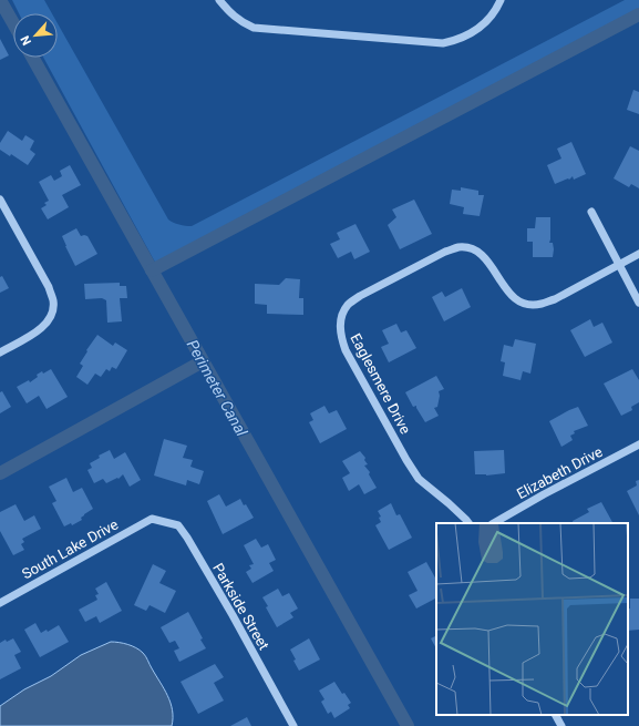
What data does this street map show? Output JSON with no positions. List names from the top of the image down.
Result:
{
  "streets": {
    "street": [
      "Eaglesmere Drive",
      "Elizabeth Drive",
      "South Lake Drive",
      "Parkside Street"
    ]
  },
  "crossings": [
    ["South Lake Drive", "Parkside Street"]
  ],
  "water": ["Perimeter Canal"],
  "north": "bottom left"
}
